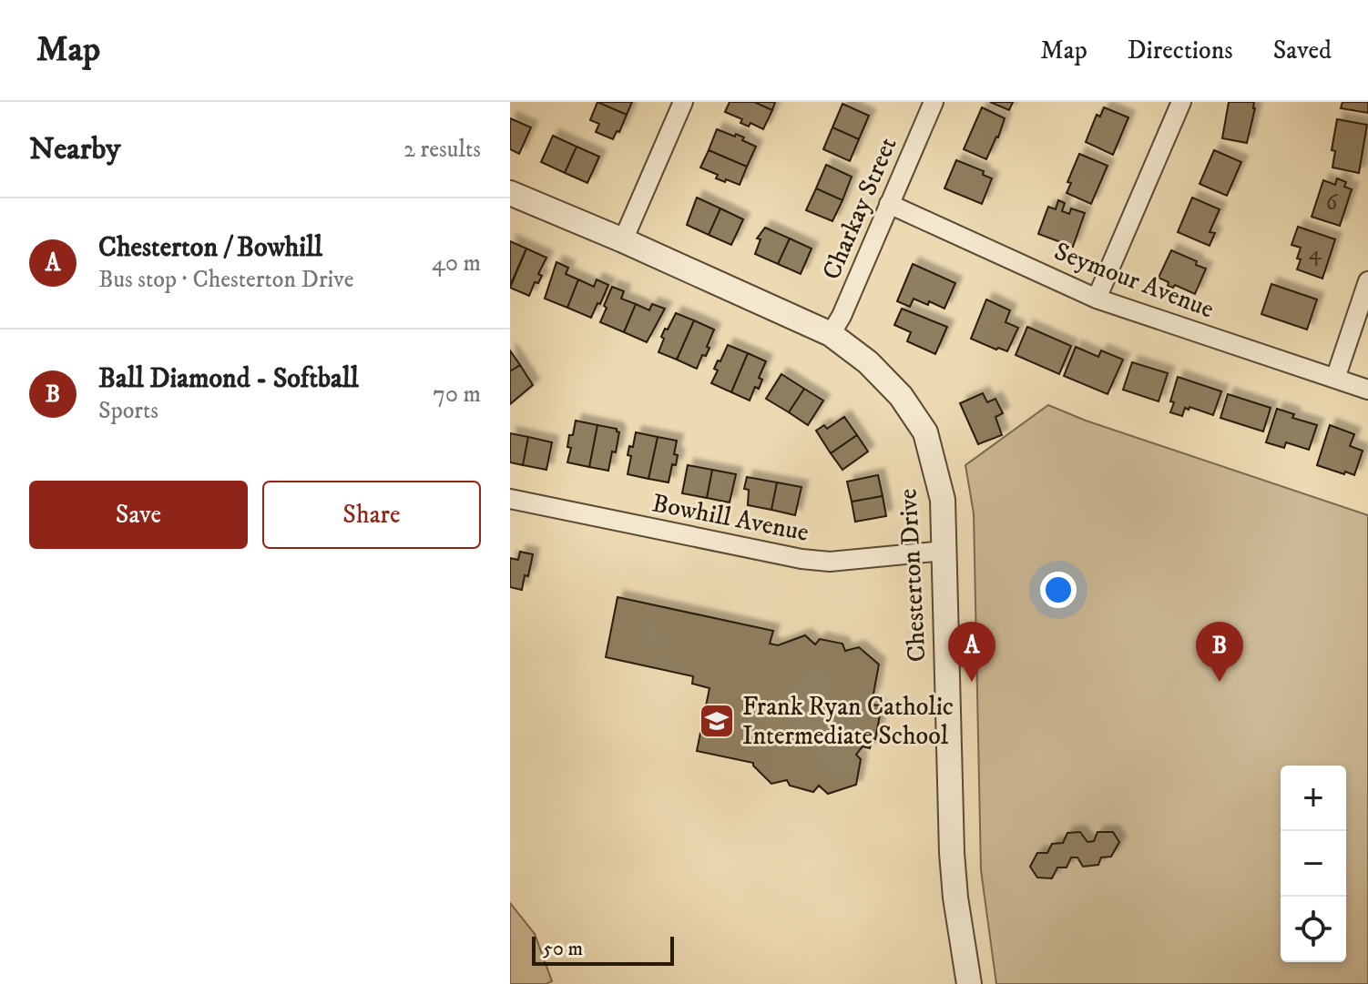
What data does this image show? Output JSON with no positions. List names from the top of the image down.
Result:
{
  "streets": {
    "street": [
      "Charkay Street",
      "Seymour Avenue",
      "Bowhill Avenue",
      "Chesterton Drive"
    ]
  },
  "crossings": [
    ["Charkay Street", "Seymour Avenue"],
    ["Charkay Street", "Chesterton Drive"],
    ["Bowhill Avenue", "Chesterton Drive"]
  ],
  "places": {
    "school or university": ["Frank Ryan Catholic Intermediate School"]
  },
  "house_numbers": ["6", "4"],
  "scale_bar": "50 m",
  "page": {
    "header": "Map",
    "nav": ["Map", "Directions", "Saved"],
    "heading": ["Nearby", "2 results"],
    "list": [
      {
        "mark": "A",
        "name": "Chesterton / Bowhill",
        "note": "Bus stop · Chesterton Drive",
        "value": "40 m"
      },
      {
        "mark": "B",
        "name": "Ball Diamond - Softball",
        "note": "Sports",
        "value": "70 m"
      }
    ],
    "buttons": ["Save", "Share"],
    "pins": ["A", "B"],
    "map_buttons": ["+", "−"],
    "scale": "50 m"
  }
}
